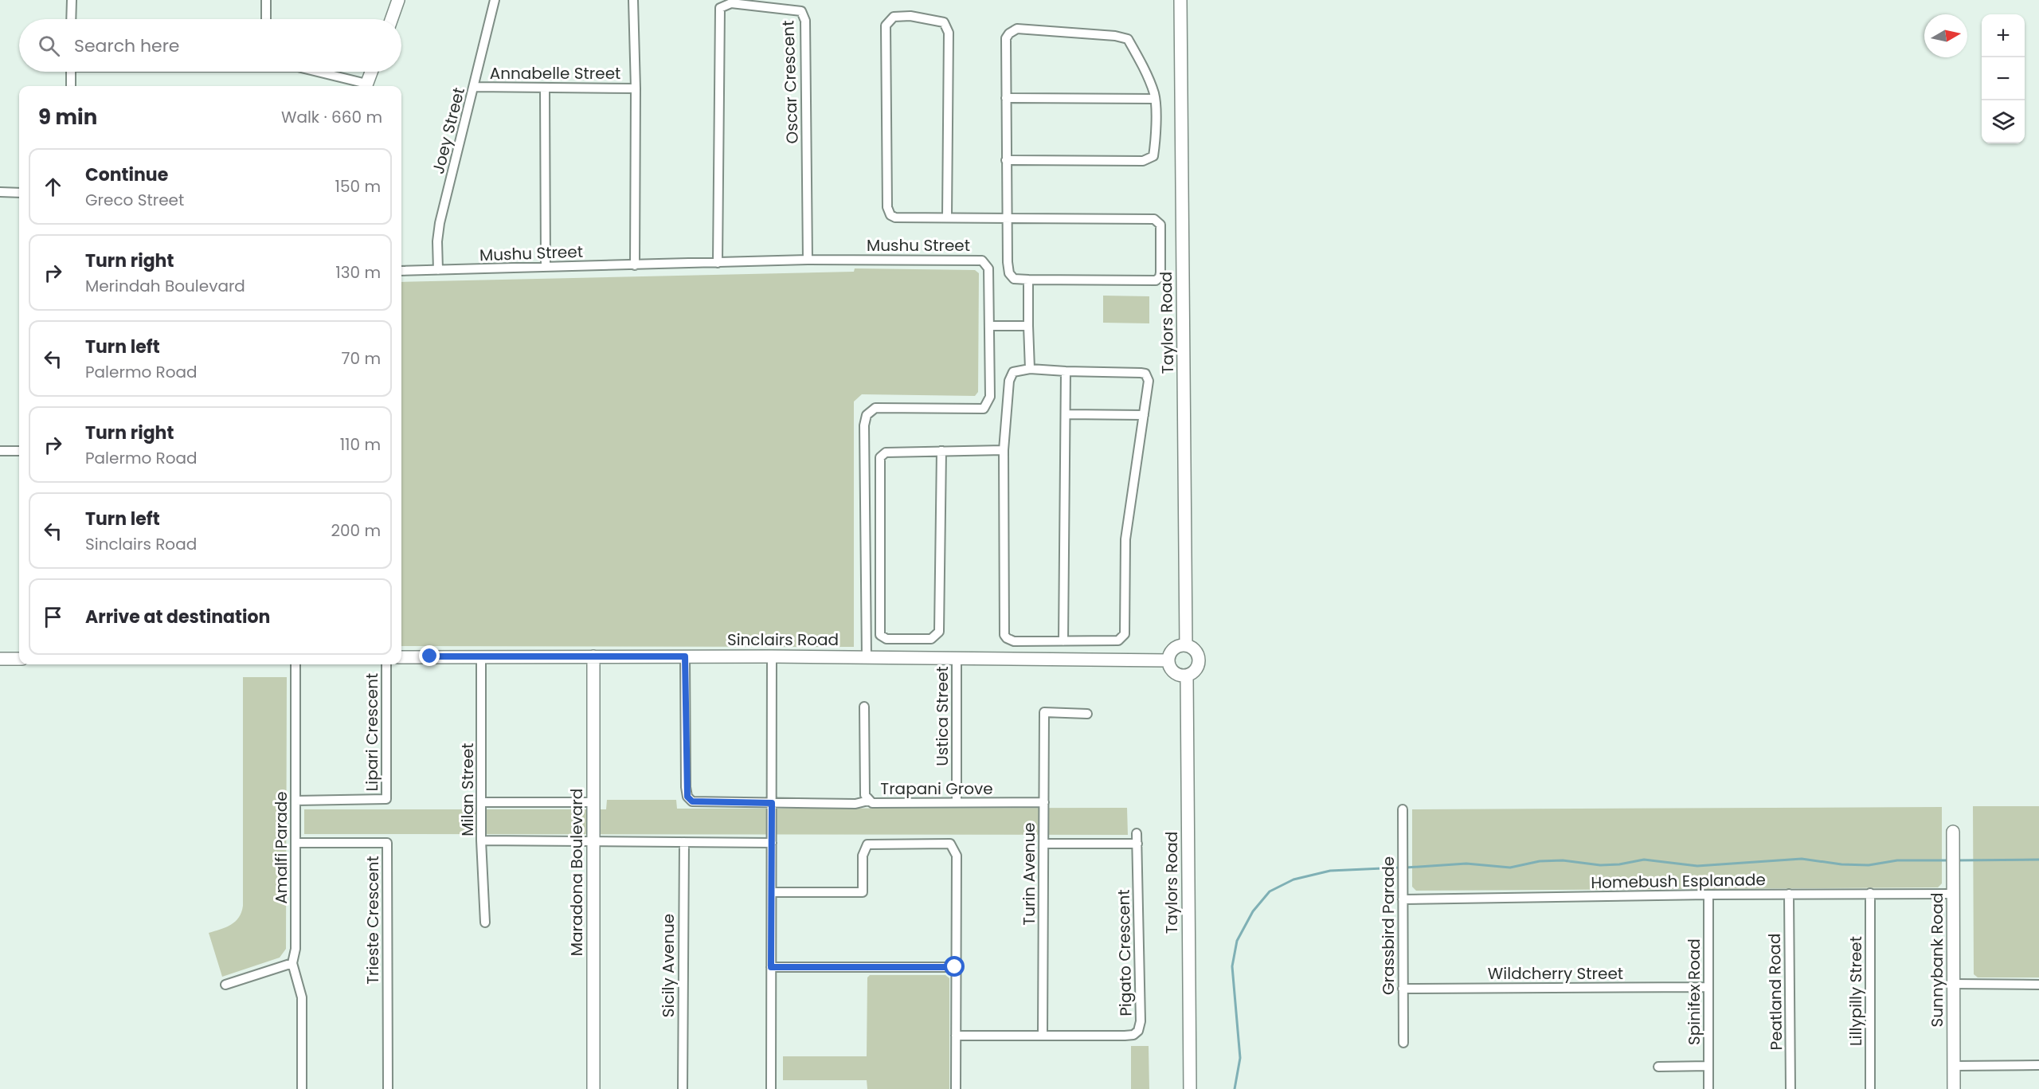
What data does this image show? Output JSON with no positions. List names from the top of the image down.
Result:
{
  "streets": {
    "street": [
      "Annabelle Street",
      "Oscar Crescent",
      "Joey Street",
      "Mushu Street",
      "Taylors Road",
      "Sinclairs Road",
      "Ustica Street",
      "Lipari Crescent",
      "Trapani Grove",
      "Milan Street",
      "Amalfi Parade",
      "Maradona Boulevard",
      "Turin Avenue",
      "Homebush Esplanade",
      "Trieste Crescent",
      "Grassbird Parade",
      "Pigato Crescent",
      "Sunnybank Road",
      "Sicily Avenue",
      "Wildcherry Street",
      "Lillypilly Street",
      "Spinifex Road",
      "Peatland Road"
    ]
  },
  "crossings": [
    ["Annabelle Street", "Joey Street"],
    ["Oscar Crescent", "Mushu Street"],
    ["Joey Street", "Mushu Street"],
    ["Mushu Street", "Sinclairs Road"],
    ["Taylors Road", "Sinclairs Road"],
    ["Sinclairs Road", "Ustica Street"],
    ["Sinclairs Road", "Milan Street"],
    ["Sinclairs Road", "Maradona Boulevard"],
    ["Ustica Street", "Trapani Grove"],
    ["Lipari Crescent", "Amalfi Parade"],
    ["Trapani Grove", "Turin Avenue"],
    ["Amalfi Parade", "Trieste Crescent"],
    ["Turin Avenue", "Pigato Crescent"],
    ["Homebush Esplanade", "Grassbird Parade"],
    ["Homebush Esplanade", "Sunnybank Road"],
    ["Homebush Esplanade", "Lillypilly Street"],
    ["Homebush Esplanade", "Spinifex Road"],
    ["Homebush Esplanade", "Peatland Road"],
    ["Grassbird Parade", "Wildcherry Street"],
    ["Wildcherry Street", "Spinifex Road"]
  ],
  "north": "right",
  "page": {
    "map_buttons": ["+", "−"],
    "search": "Search here",
    "heading": ["9 min", "Walk · 660 m"],
    "list": [
      ["Continue", "Greco Street", "150 m"],
      ["Turn right", "Merindah Boulevard", "130 m"],
      ["Turn left", "Palermo Road", "70 m"],
      ["Turn right", "Palermo Road", "110 m"],
      ["Turn left", "Sinclairs Road", "200 m"],
      "Arrive at destination"
    ]
  }
}
